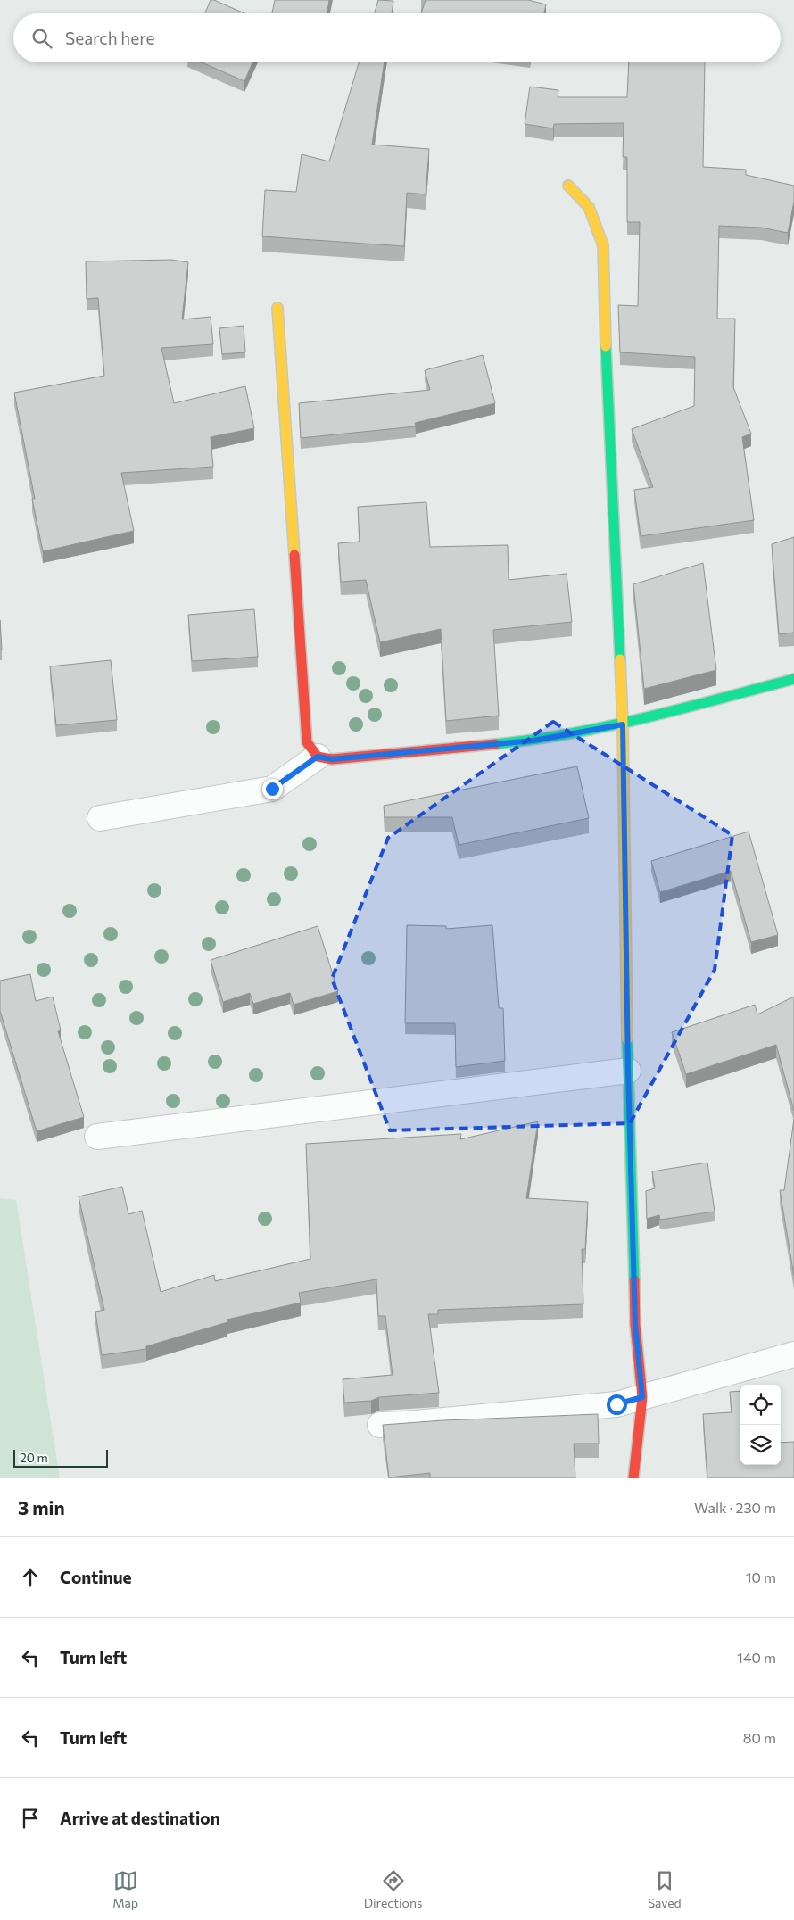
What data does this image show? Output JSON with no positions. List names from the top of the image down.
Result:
{
  "scale_bar": "20 m",
  "page": {
    "search": "Search here",
    "scale": "20 m",
    "heading": ["3 min", "Walk · 230 m"],
    "list": [
      ["Continue", "10 m"],
      ["Turn left", "140 m"],
      ["Turn left", "80 m"],
      "Arrive at destination"
    ],
    "nav": ["Map", "Directions", "Saved"]
  }
}
